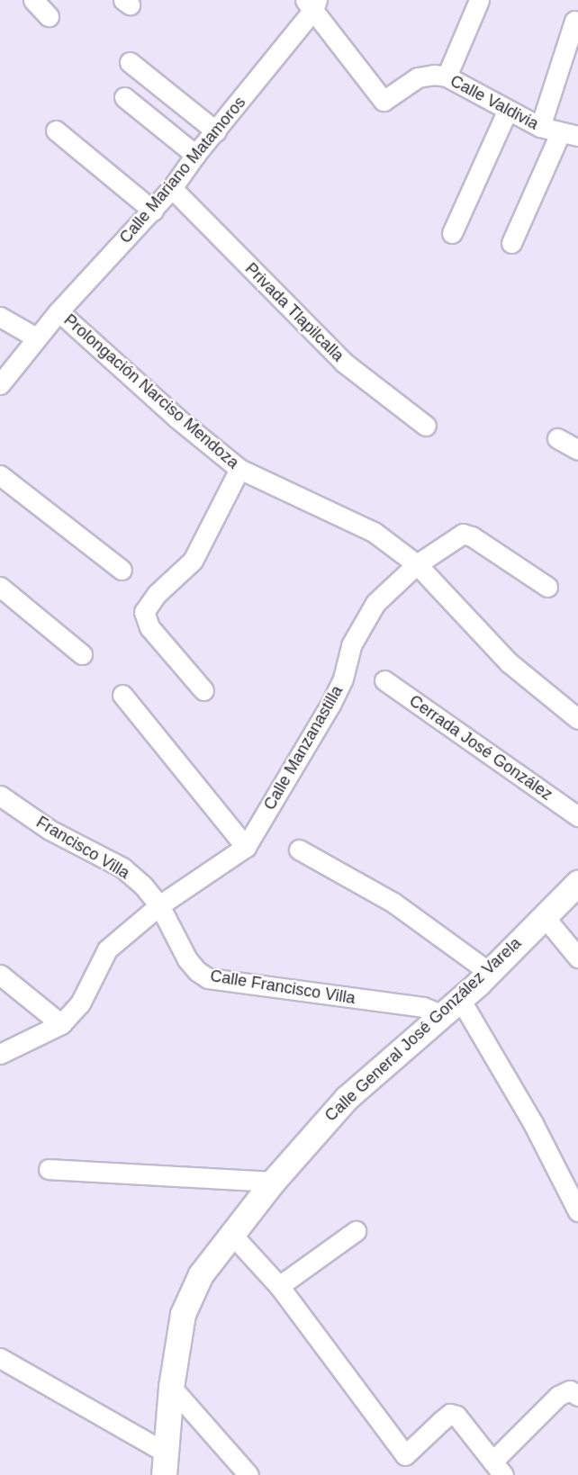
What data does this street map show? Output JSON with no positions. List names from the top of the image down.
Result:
{
  "streets": {
    "street": [
      "Calle Valdivia",
      "Calle Mariano Matamoros",
      "Privada Tlapilcalla",
      "Prolongación Narciso Mendoza",
      "Calle Manzanastilla",
      "Cerrada José González",
      "Francisco Villa",
      "Calle Francisco Villa",
      "Calle General José González Varela"
    ]
  },
  "crossings": [
    ["Calle Valdivia", "Calle Mariano Matamoros"],
    ["Calle Mariano Matamoros", "Privada Tlapilcalla"],
    ["Calle Mariano Matamoros", "Prolongación Narciso Mendoza"],
    ["Prolongación Narciso Mendoza", "Calle Manzanastilla"],
    ["Calle Manzanastilla", "Francisco Villa"],
    ["Calle Manzanastilla", "Calle Francisco Villa"],
    ["Francisco Villa", "Calle Francisco Villa"],
    ["Calle Francisco Villa", "Calle General José González Varela"]
  ]
}
